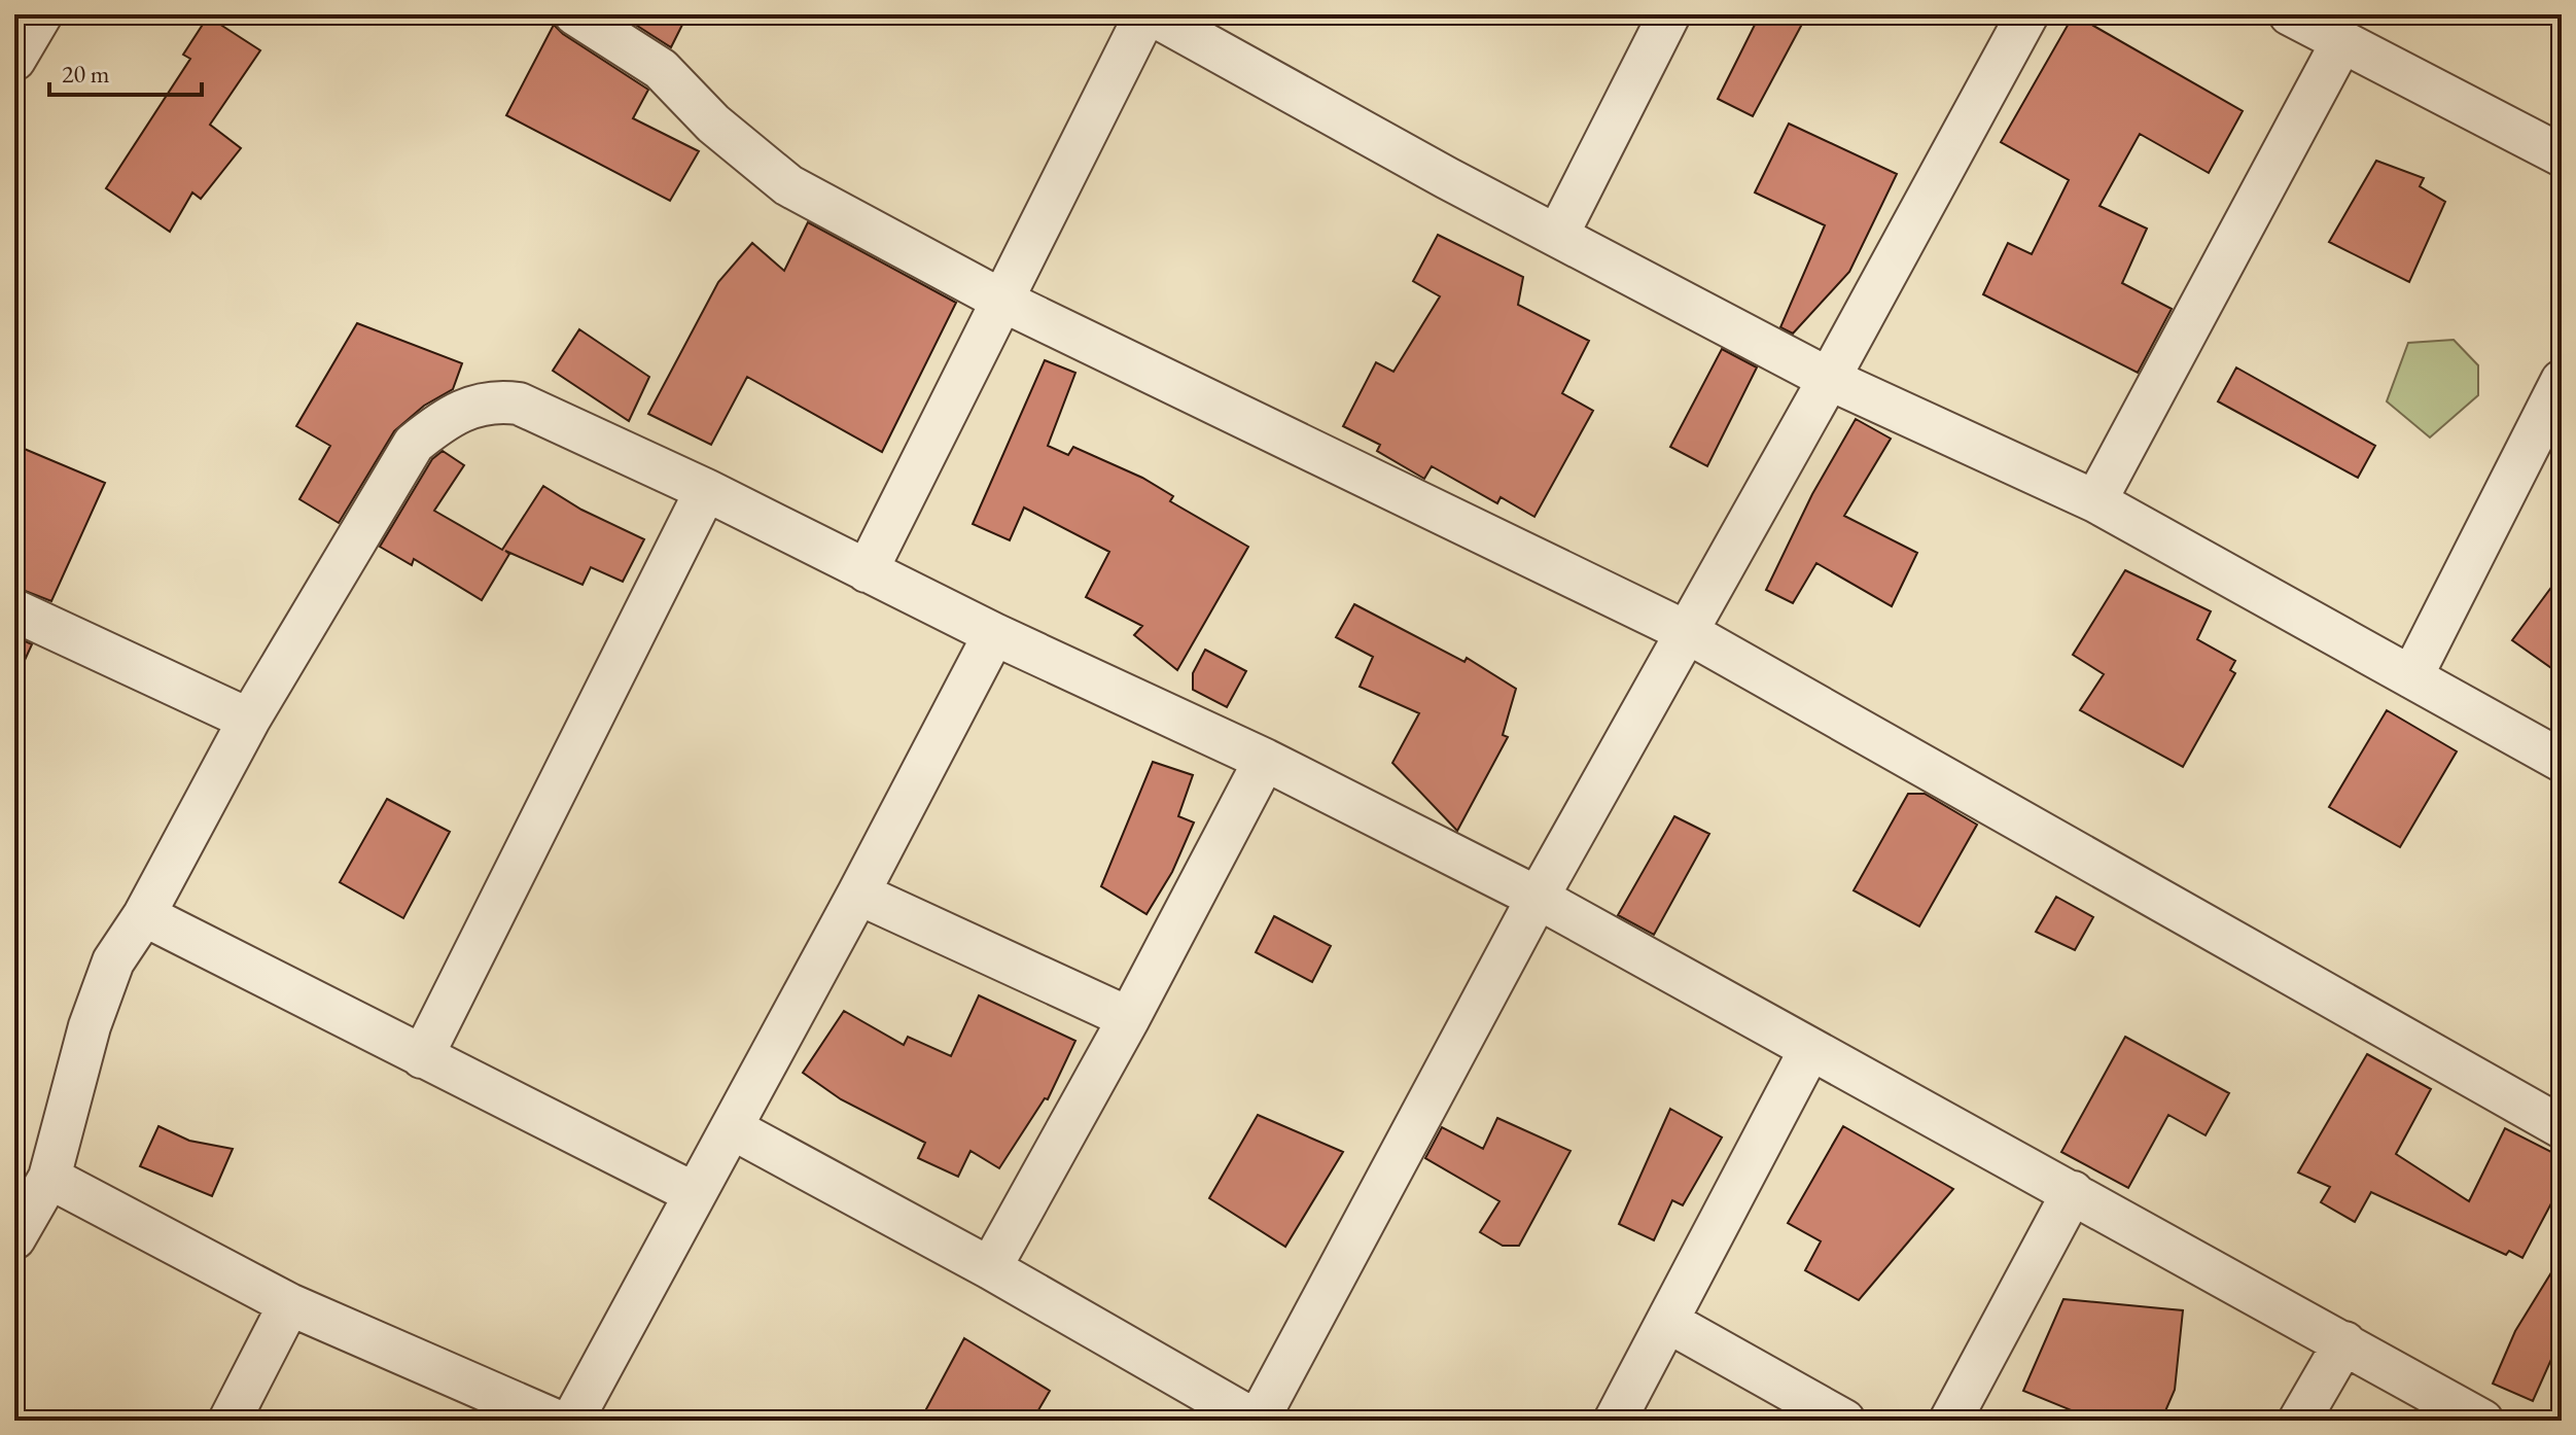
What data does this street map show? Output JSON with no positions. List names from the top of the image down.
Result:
{
  "scale_bar": "20 m"
}
